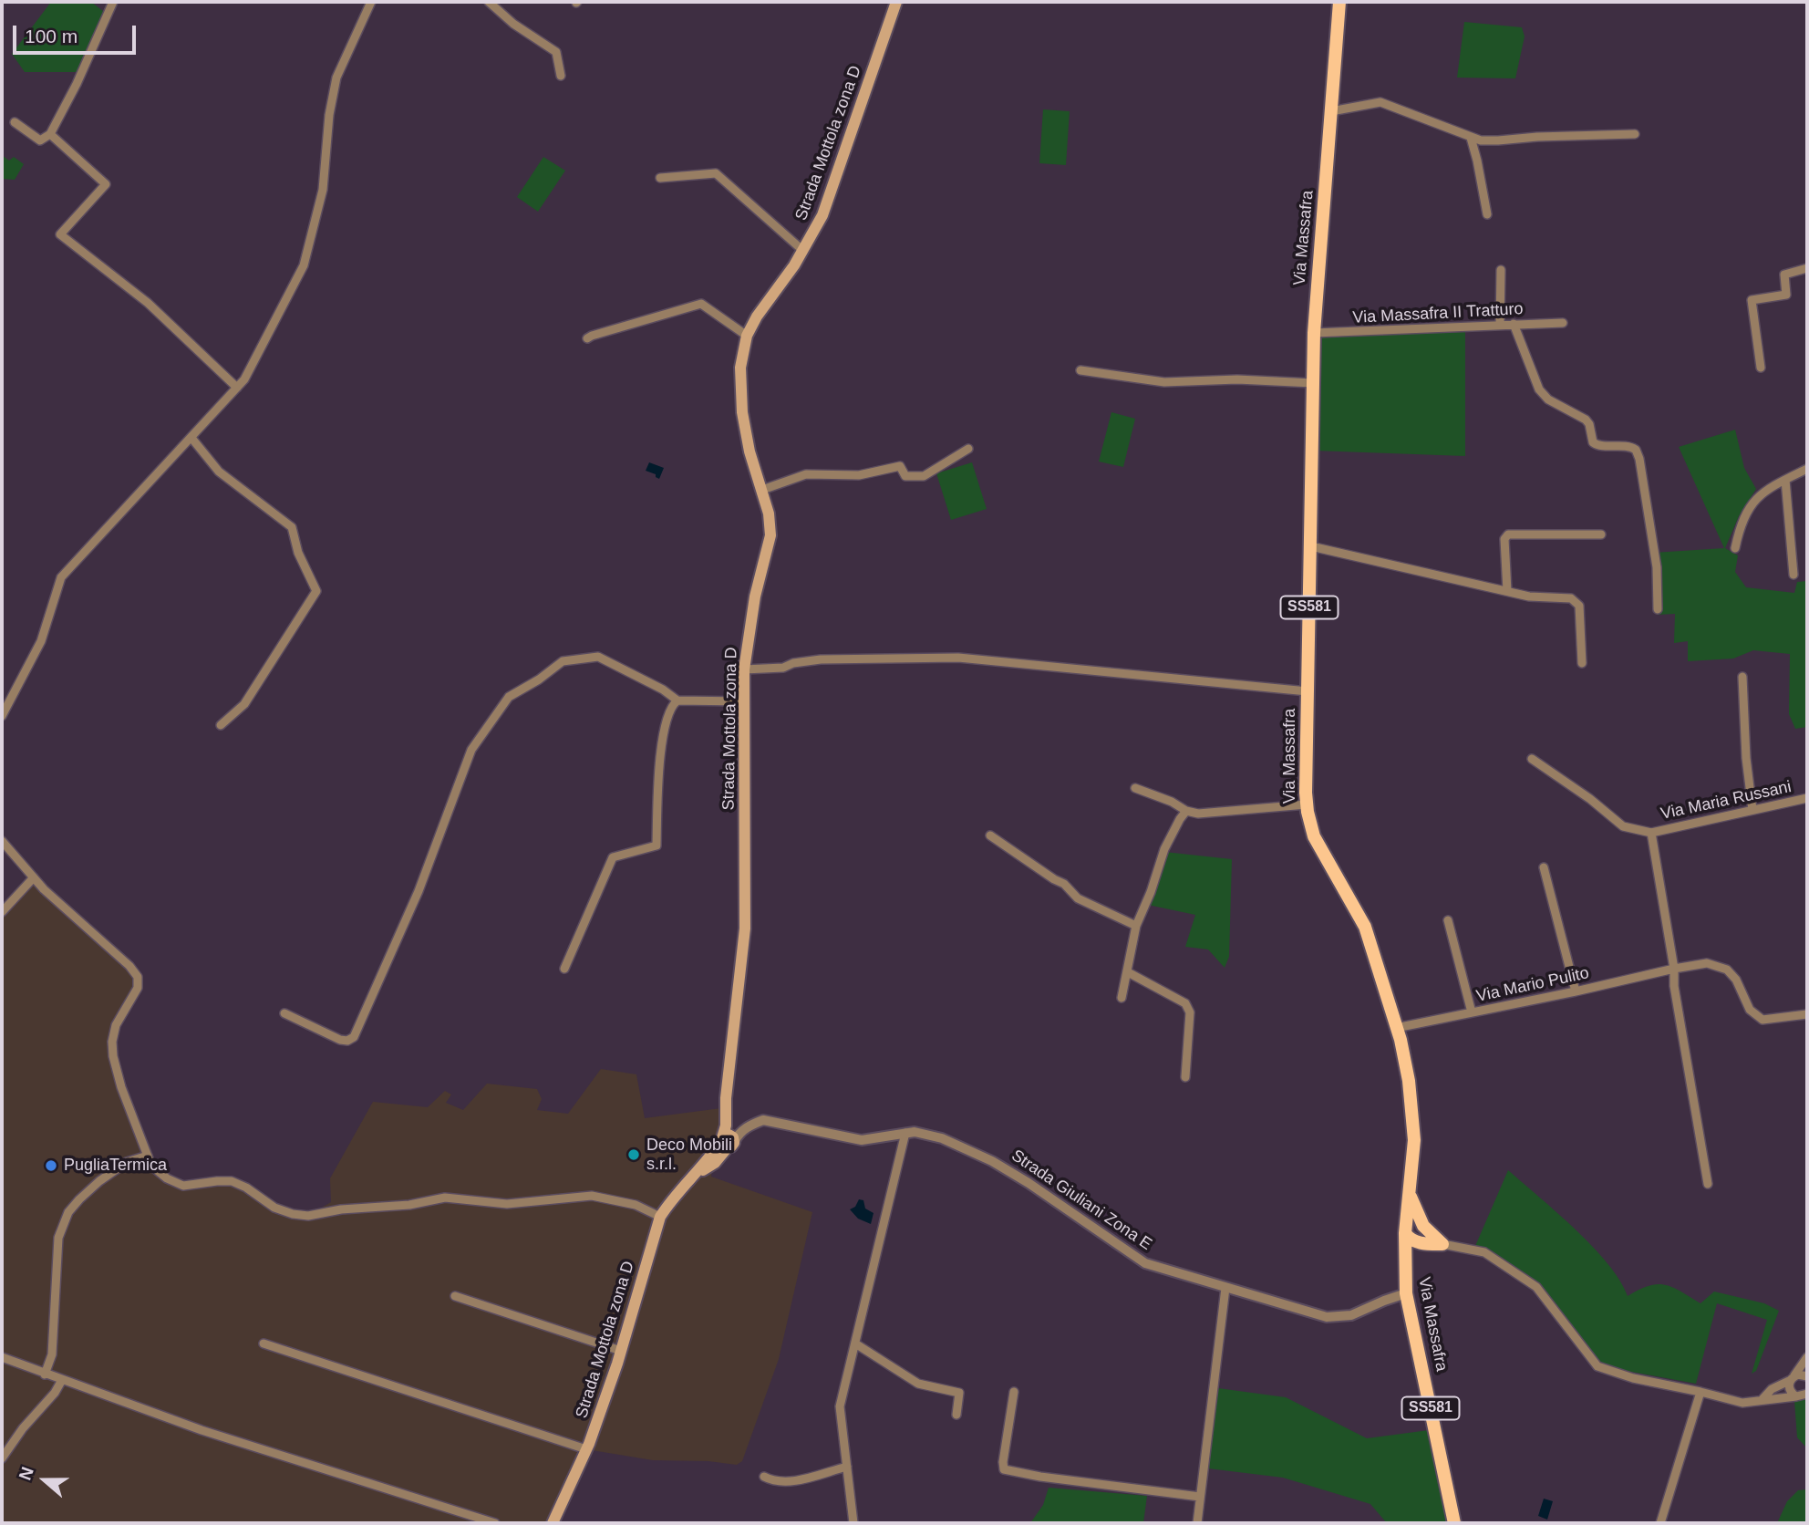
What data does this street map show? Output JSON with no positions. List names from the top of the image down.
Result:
{
  "streets": {
    "main road": ["Strada Mottola zona D", "Via Massafra", "SS581"],
    "street": [
      "Via Massafra II Tratturo",
      "Via Maria Russani",
      "Via Mario Pulito",
      "Strada Giuliani Zona E"
    ]
  },
  "crossings": [
    ["Strada Mottola zona D", "Strada Giuliani Zona E"],
    ["Via Massafra", "Via Massafra II Tratturo"],
    ["Via Massafra", "Via Mario Pulito"],
    ["Via Massafra", "Strada Giuliani Zona E"]
  ],
  "places": ["Deco Mobili s.r.l.", "PugliaTermica"],
  "scale_bar": "100 m",
  "north": "left"
}
